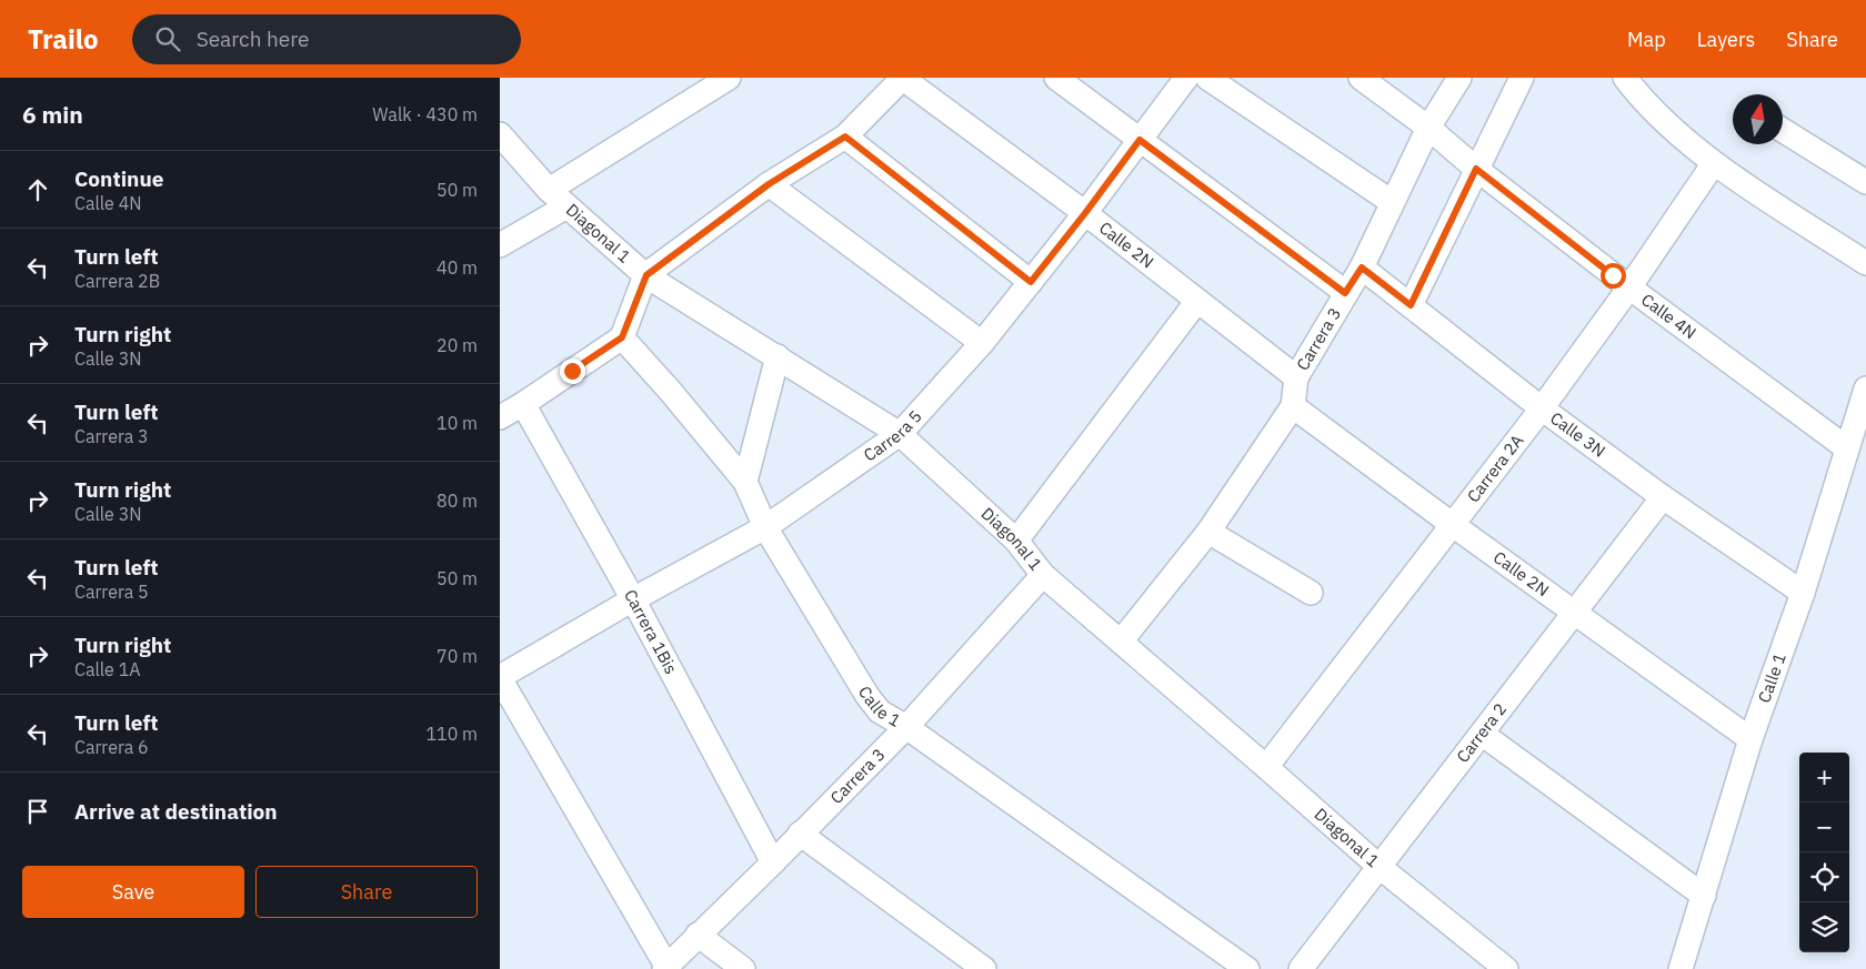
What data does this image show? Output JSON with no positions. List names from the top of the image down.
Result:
{
  "streets": {
    "street": [
      "Diagonal 1",
      "Calle 2N",
      "Calle 4N",
      "Carrera 3",
      "Carrera 5",
      "Calle 3N",
      "Carrera 2A",
      "Carrera 1Bis",
      "Calle 1",
      "Carrera 2"
    ]
  },
  "crossings": [
    ["Diagonal 1", "Carrera 3"],
    ["Diagonal 1", "Carrera 5"],
    ["Diagonal 1", "Carrera 2A"],
    ["Diagonal 1", "Carrera 2"],
    ["Calle 2N", "Carrera 3"],
    ["Calle 2N", "Carrera 5"],
    ["Calle 2N", "Carrera 2A"],
    ["Calle 2N", "Calle 1"],
    ["Calle 2N", "Carrera 2"],
    ["Calle 4N", "Carrera 3"],
    ["Calle 4N", "Carrera 2A"],
    ["Calle 4N", "Calle 1"],
    ["Carrera 3", "Calle 3N"],
    ["Carrera 3", "Carrera 1Bis"],
    ["Carrera 3", "Calle 1"],
    ["Carrera 5", "Carrera 1Bis"],
    ["Carrera 5", "Calle 1"],
    ["Calle 3N", "Carrera 2A"],
    ["Calle 3N", "Calle 1"],
    ["Calle 3N", "Carrera 2"]
  ],
  "north": "top",
  "page": {
    "header": "Trailo",
    "search": "Search here",
    "nav": ["Map", "Layers", "Share"],
    "heading": ["6 min", "Walk · 430 m"],
    "list": [
      ["Continue", "Calle 4N", "50 m"],
      ["Turn left", "Carrera 2B", "40 m"],
      ["Turn right", "Calle 3N", "20 m"],
      ["Turn left", "Carrera 3", "10 m"],
      ["Turn right", "Calle 3N", "80 m"],
      ["Turn left", "Carrera 5", "50 m"],
      ["Turn right", "Calle 1A", "70 m"],
      ["Turn left", "Carrera 6", "110 m"],
      "Arrive at destination"
    ],
    "map_buttons": ["+", "−"],
    "buttons": ["Save", "Share"]
  }
}
